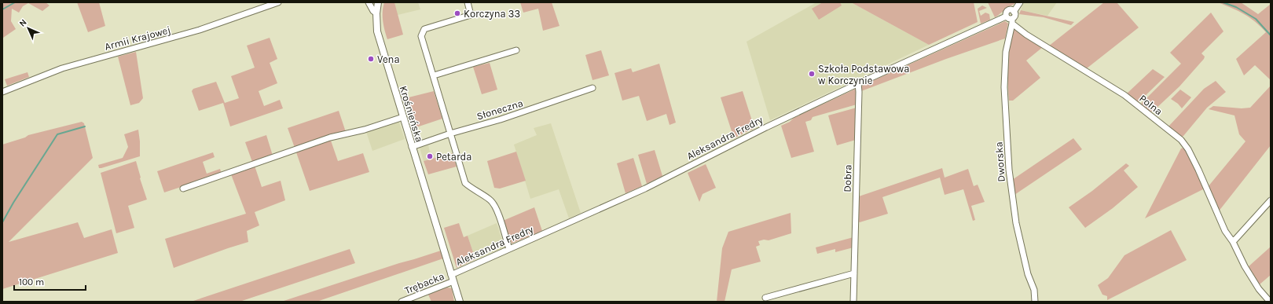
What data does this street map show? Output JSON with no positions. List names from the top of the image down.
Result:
{
  "streets": {
    "main road": ["Krośnieńska"],
    "street": [
      "Armii Krajowej",
      "Polna",
      "Słoneczna",
      "Aleksandra Fredry",
      "Dworska",
      "Dobra",
      "Trębacka"
    ]
  },
  "crossings": [
    ["Polna", "Aleksandra Fredry"],
    ["Polna", "Dworska"],
    ["Słoneczna", "Krośnieńska"],
    ["Krośnieńska", "Aleksandra Fredry"],
    ["Krośnieńska", "Trębacka"],
    ["Aleksandra Fredry", "Dworska"],
    ["Aleksandra Fredry", "Dobra"],
    ["Aleksandra Fredry", "Trębacka"]
  ],
  "places": [
    "Korczyna 33",
    "Vena",
    "Szkoła Podstawowa w Korczynie",
    "Petarda"
  ],
  "scale_bar": "100 m",
  "north": "top left"
}
